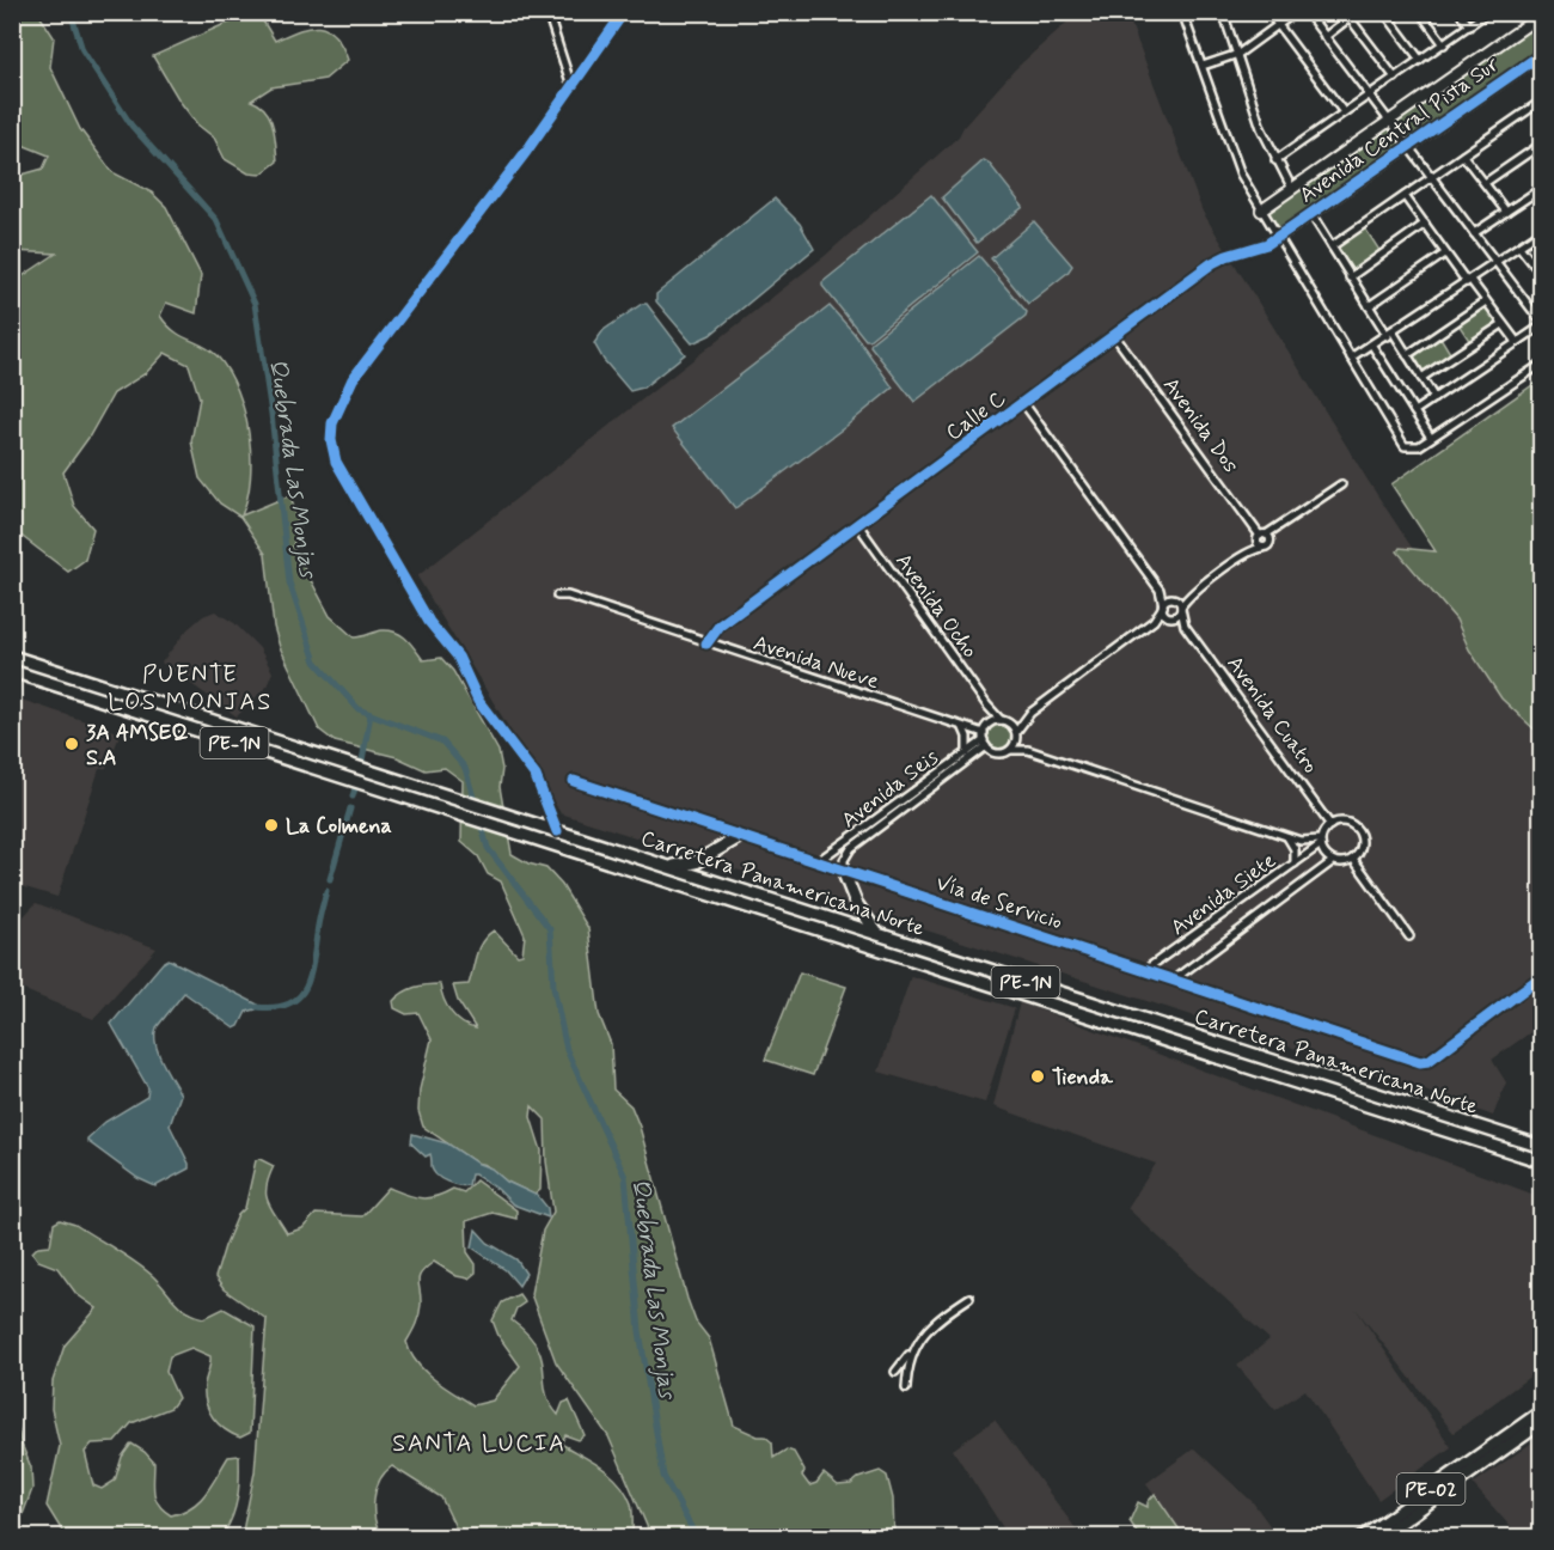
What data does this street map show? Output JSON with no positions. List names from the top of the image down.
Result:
{
  "streets": {
    "highway": ["PE-1N", "Carretera Panamericana Norte", "PE-02"],
    "street": [
      "Avenida Central Pista Sur",
      "Calle C",
      "Avenida Dos",
      "Avenida Ocho",
      "Avenida Nueve",
      "Avenida Cuatro",
      "Avenida Seis",
      "Avenida Siete",
      "Vía de Servicio"
    ]
  },
  "crossings": [
    ["Avenida Central Pista Sur", "Calle C"],
    ["Calle C", "Avenida Dos"],
    ["Calle C", "Avenida Ocho"],
    ["Calle C", "Avenida Nueve"],
    ["Avenida Ocho", "Avenida Seis"],
    ["Avenida Nueve", "Avenida Seis"],
    ["Avenida Cuatro", "Avenida Siete"],
    ["Avenida Seis", "Vía de Servicio"],
    ["Avenida Siete", "Vía de Servicio"]
  ],
  "districts": ["PUENTE LOS MONJAS", "SANTA LUCIA"],
  "water": ["Quebrada Las Monjas"],
  "places": ["3A AMSEQ S.A", "La Colmena", "Tienda"]
}
